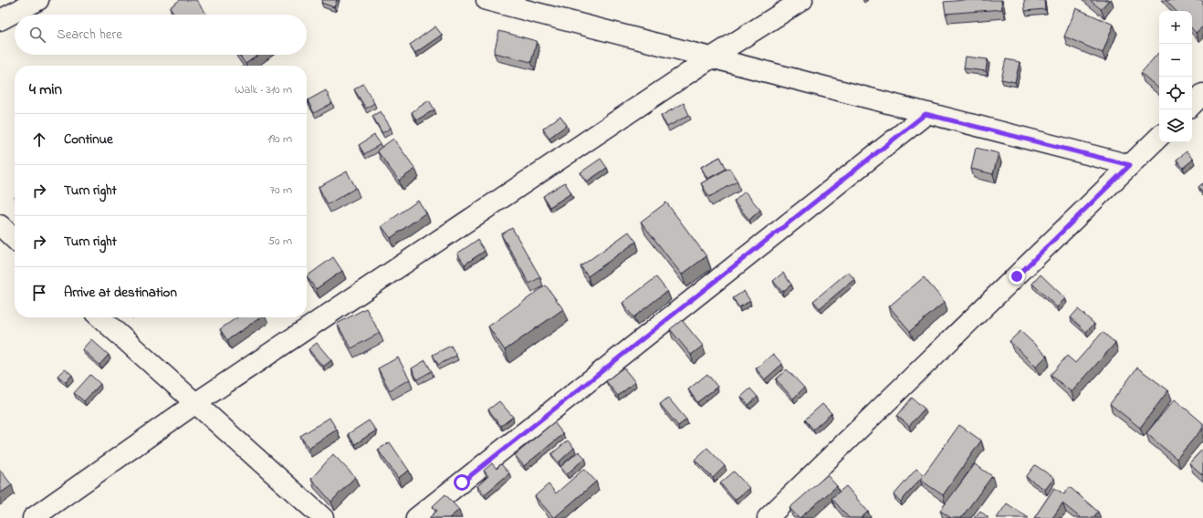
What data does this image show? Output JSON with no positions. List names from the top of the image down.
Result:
{
  "page": {
    "map_buttons": ["+", "−"],
    "search": "Search here",
    "heading": ["4 min", "Walk · 310 m"],
    "list": [
      ["Continue", "190 m"],
      ["Turn right", "70 m"],
      ["Turn right", "50 m"],
      "Arrive at destination"
    ]
  }
}
